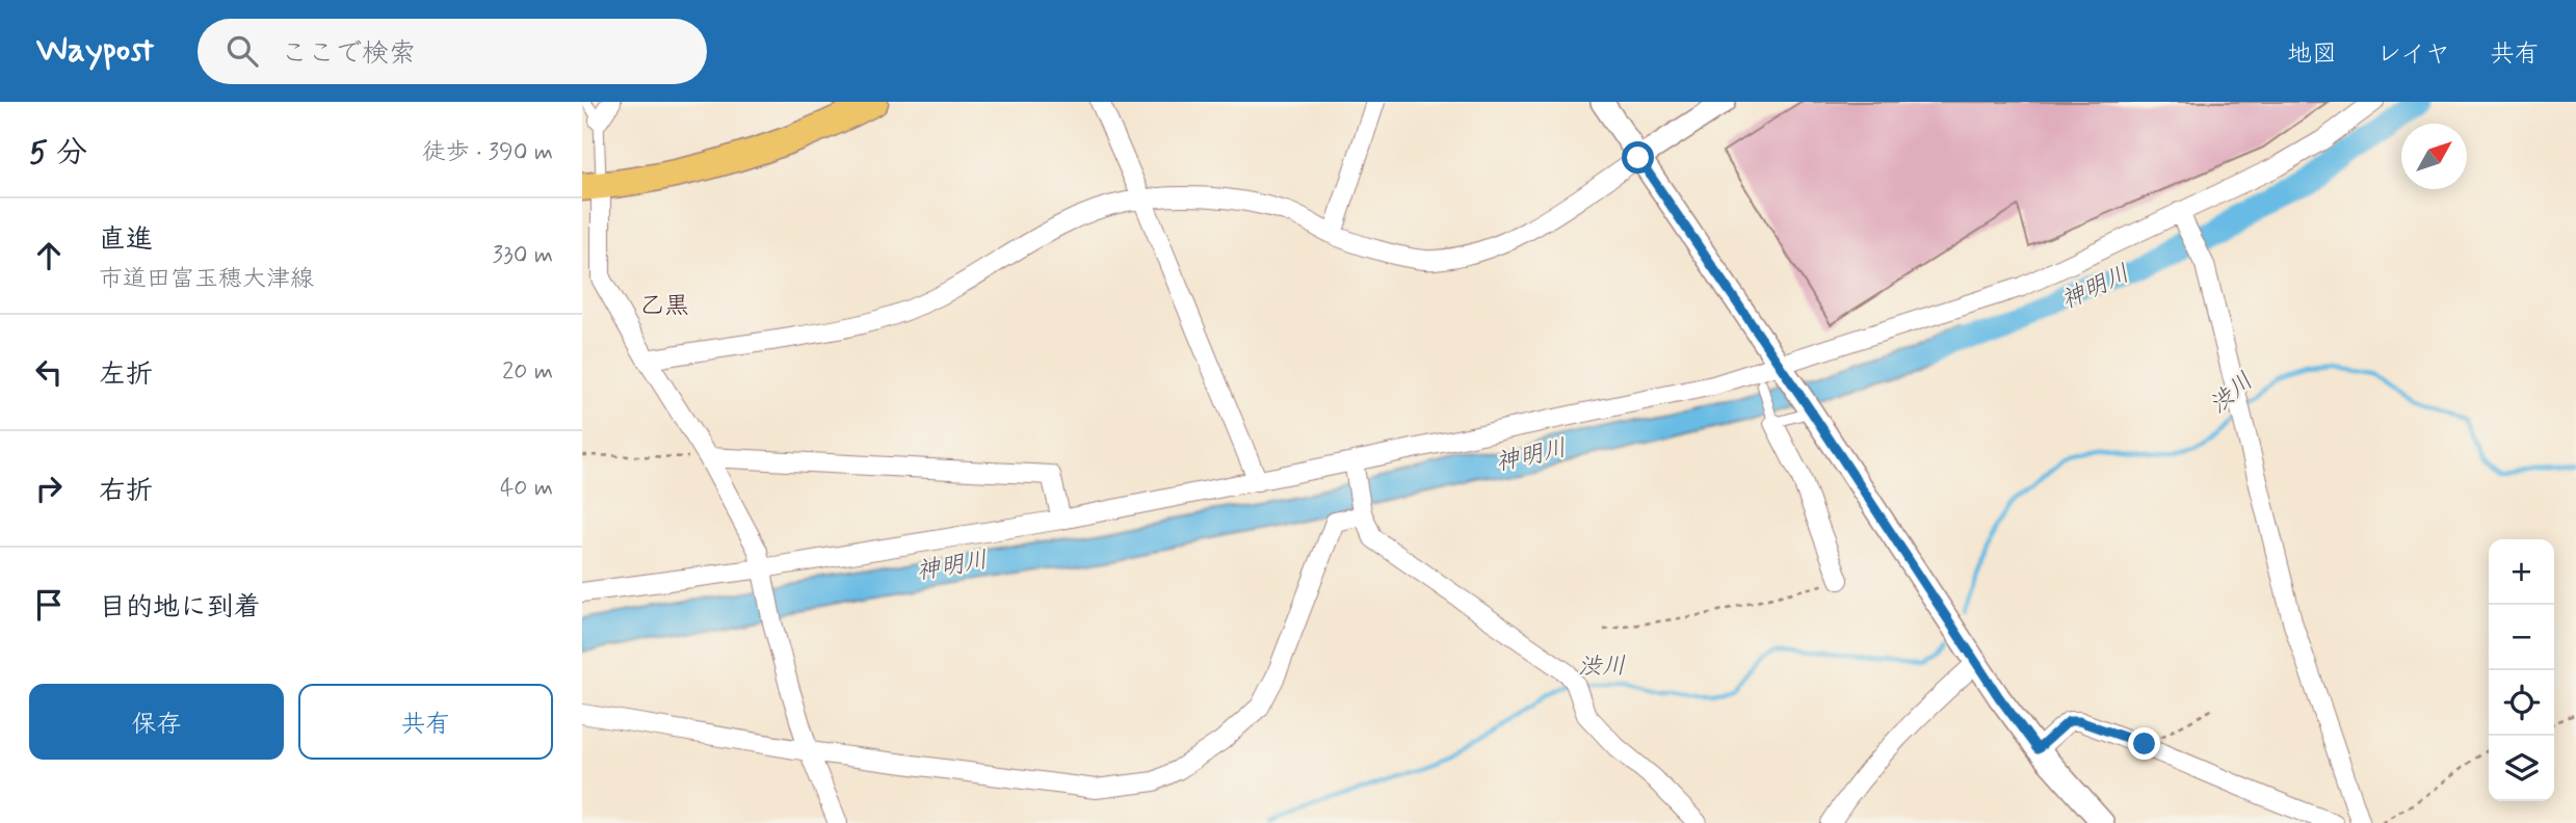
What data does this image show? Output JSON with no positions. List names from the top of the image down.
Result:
{
  "districts": ["乙黒"],
  "water": ["神明川", "渋川"],
  "north": "top right",
  "page": {
    "header": "Waypost",
    "search": "ここで検索",
    "nav": ["地図", "レイヤ", "共有"],
    "heading": ["5 分", "徒歩 · 390 m"],
    "list": [
      ["直進", "市道田富玉穂大津線", "330 m"],
      ["左折", "20 m"],
      ["右折", "40 m"],
      "目的地に到着"
    ],
    "map_buttons": ["+", "−"],
    "buttons": ["保存", "共有"]
  }
}
